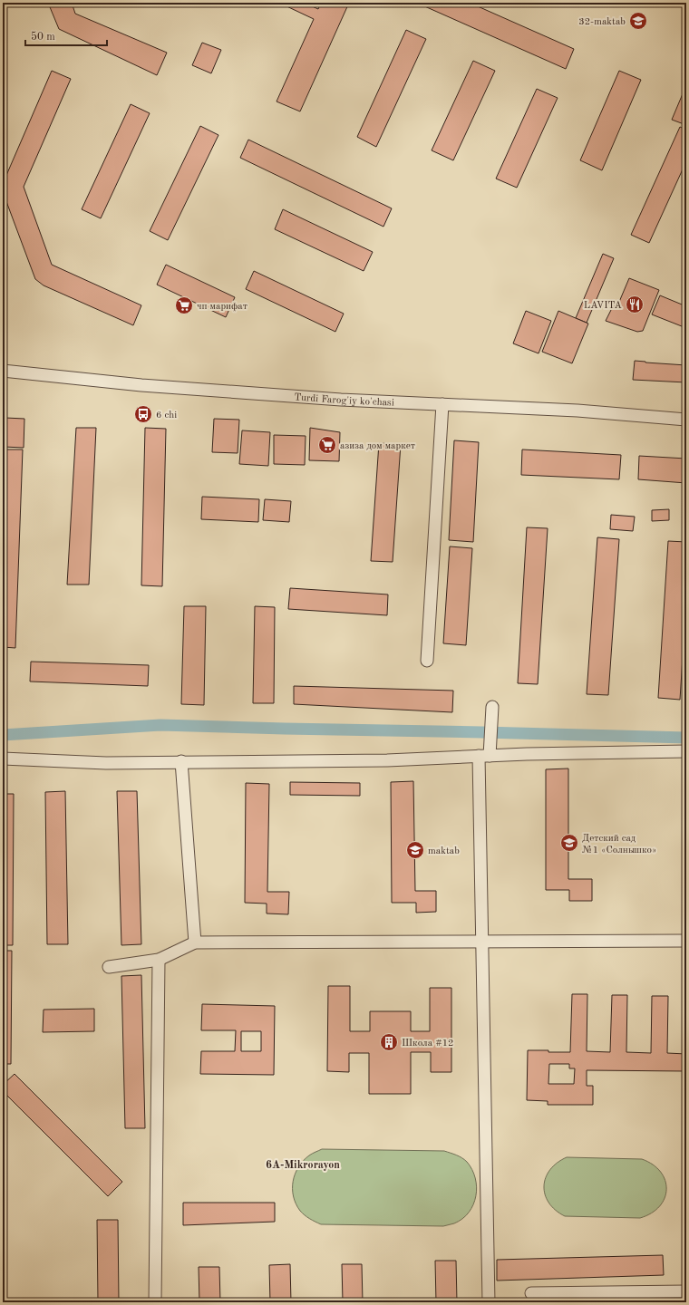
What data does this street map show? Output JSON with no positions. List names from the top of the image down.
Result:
{
  "streets": {
    "street": ["Turdi Farog'iy ko'chasi"]
  },
  "districts": ["6A-Mikrorayon"],
  "places": {
    "school or university": ["32-maktab", "Детский сад №1 «Солнышко»", "maktab"],
    "restaurant": ["LAVITA"],
    "supermarket": ["чп марифат", "азиза дом маркет"],
    "bus stop": ["6 chi"],
    "building": ["Школа #12"]
  },
  "scale_bar": "50 m"
}
